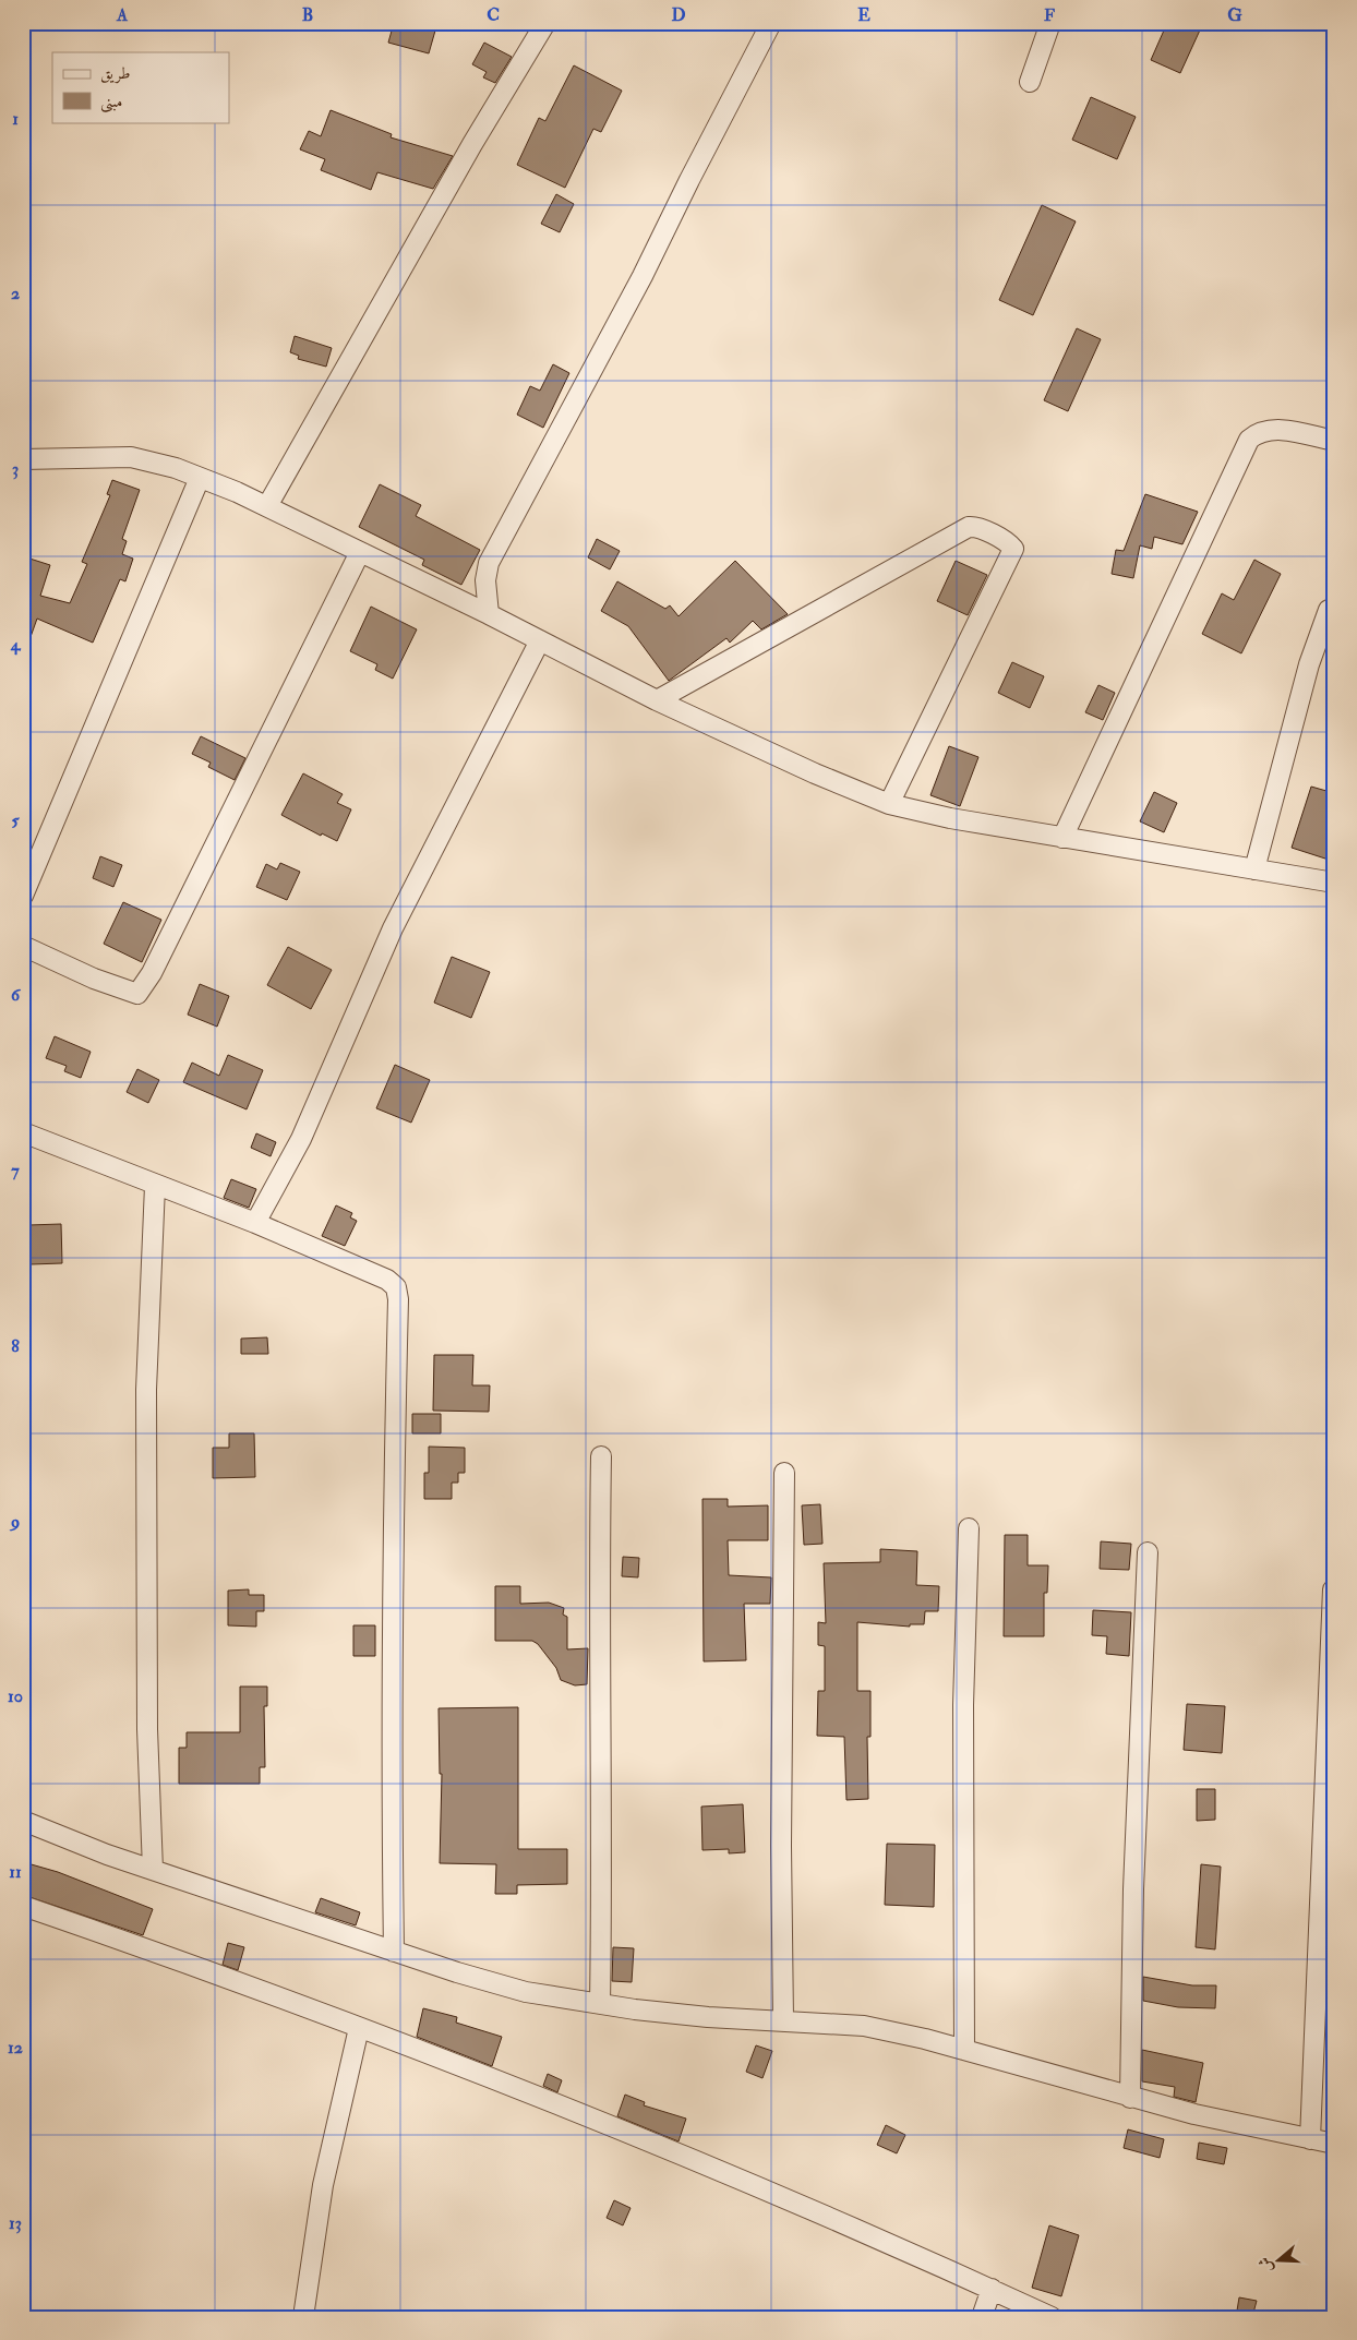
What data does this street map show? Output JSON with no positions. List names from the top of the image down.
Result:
{
  "legend": ["طريق", "مبنى"],
  "north": "left",
  "grid": {
    "columns": [
      "A",
      "B",
      "C",
      "D",
      "E",
      "F",
      "G"
    ],
    "rows": [
      "1",
      "2",
      "3",
      "4",
      "5",
      "6",
      "7",
      "8",
      "9",
      "10",
      "11",
      "12",
      "13"
    ]
  }
}
